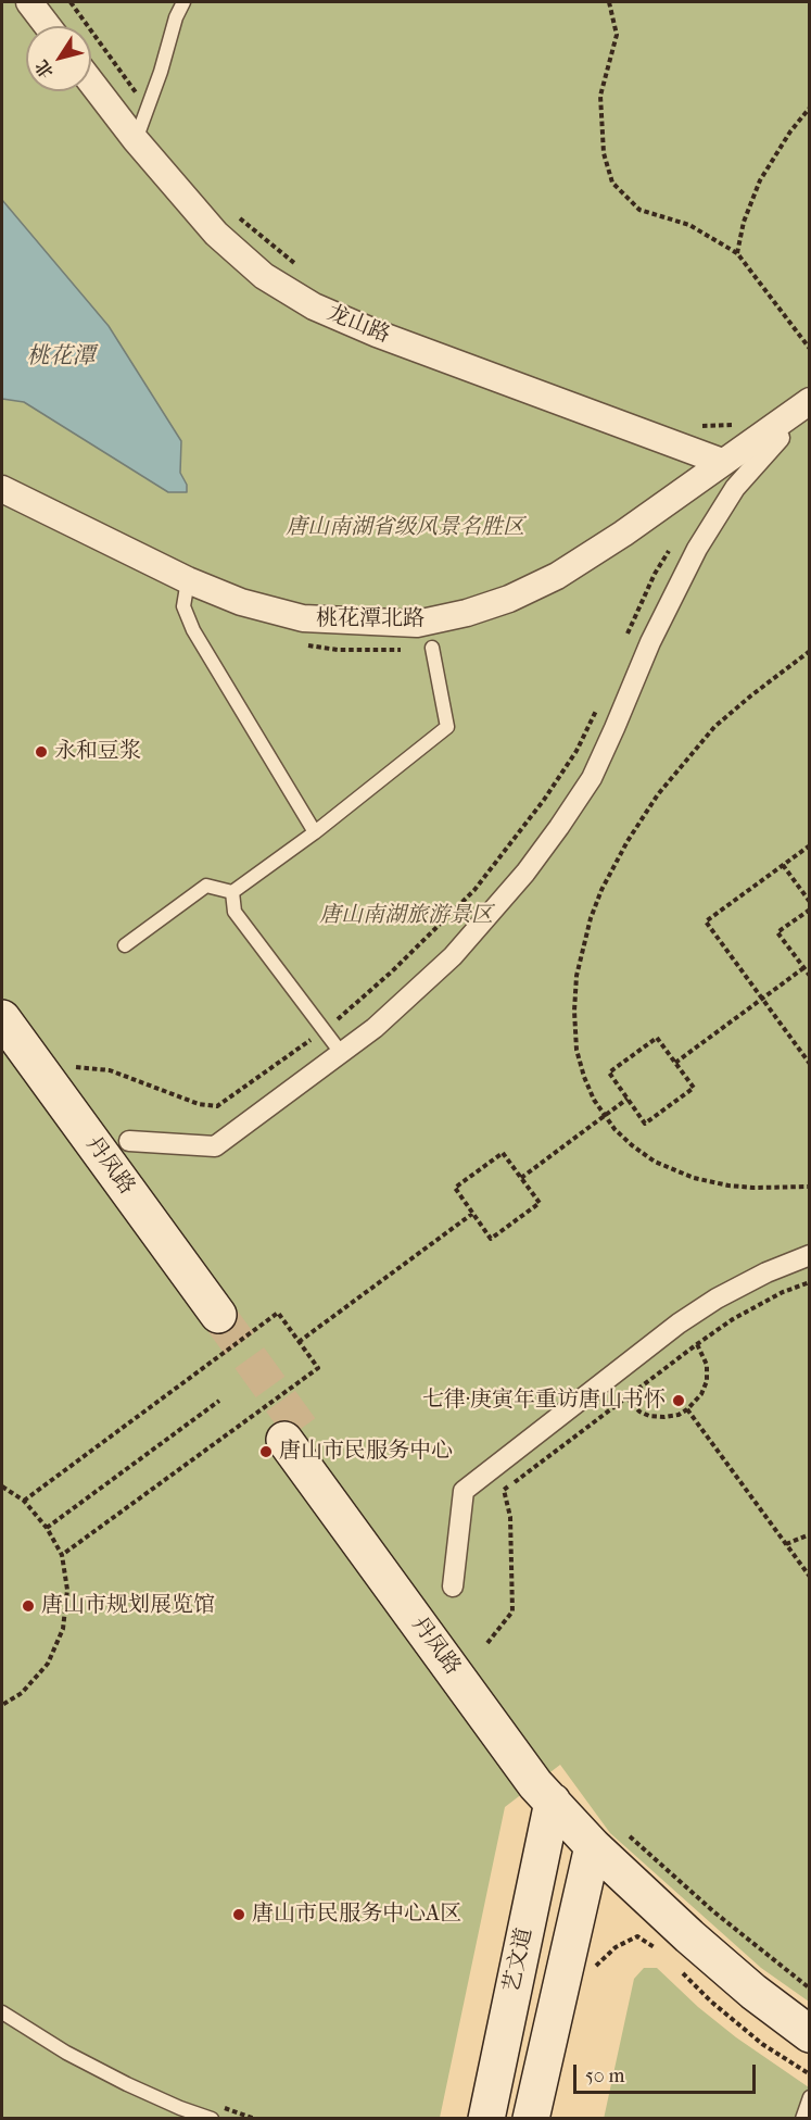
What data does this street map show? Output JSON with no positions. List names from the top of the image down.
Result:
{
  "streets": {
    "main road": ["丹凤路", "艺文道"],
    "street": ["龙山路", "桃花潭北路"]
  },
  "crossings": [
    ["龙山路", "桃花潭北路"],
    ["丹凤路", "艺文道"]
  ],
  "water": ["桃花潭"],
  "parks": ["唐山南湖省级风景名胜区", "唐山南湖旅游景区"],
  "places": [
    "永和豆浆",
    "七律·庚寅年重访唐山书怀",
    "唐山市民服务中心",
    "唐山市规划展览馆",
    "唐山市民服务中心A区"
  ],
  "scale_bar": "50 m",
  "north": "bottom left"
}
